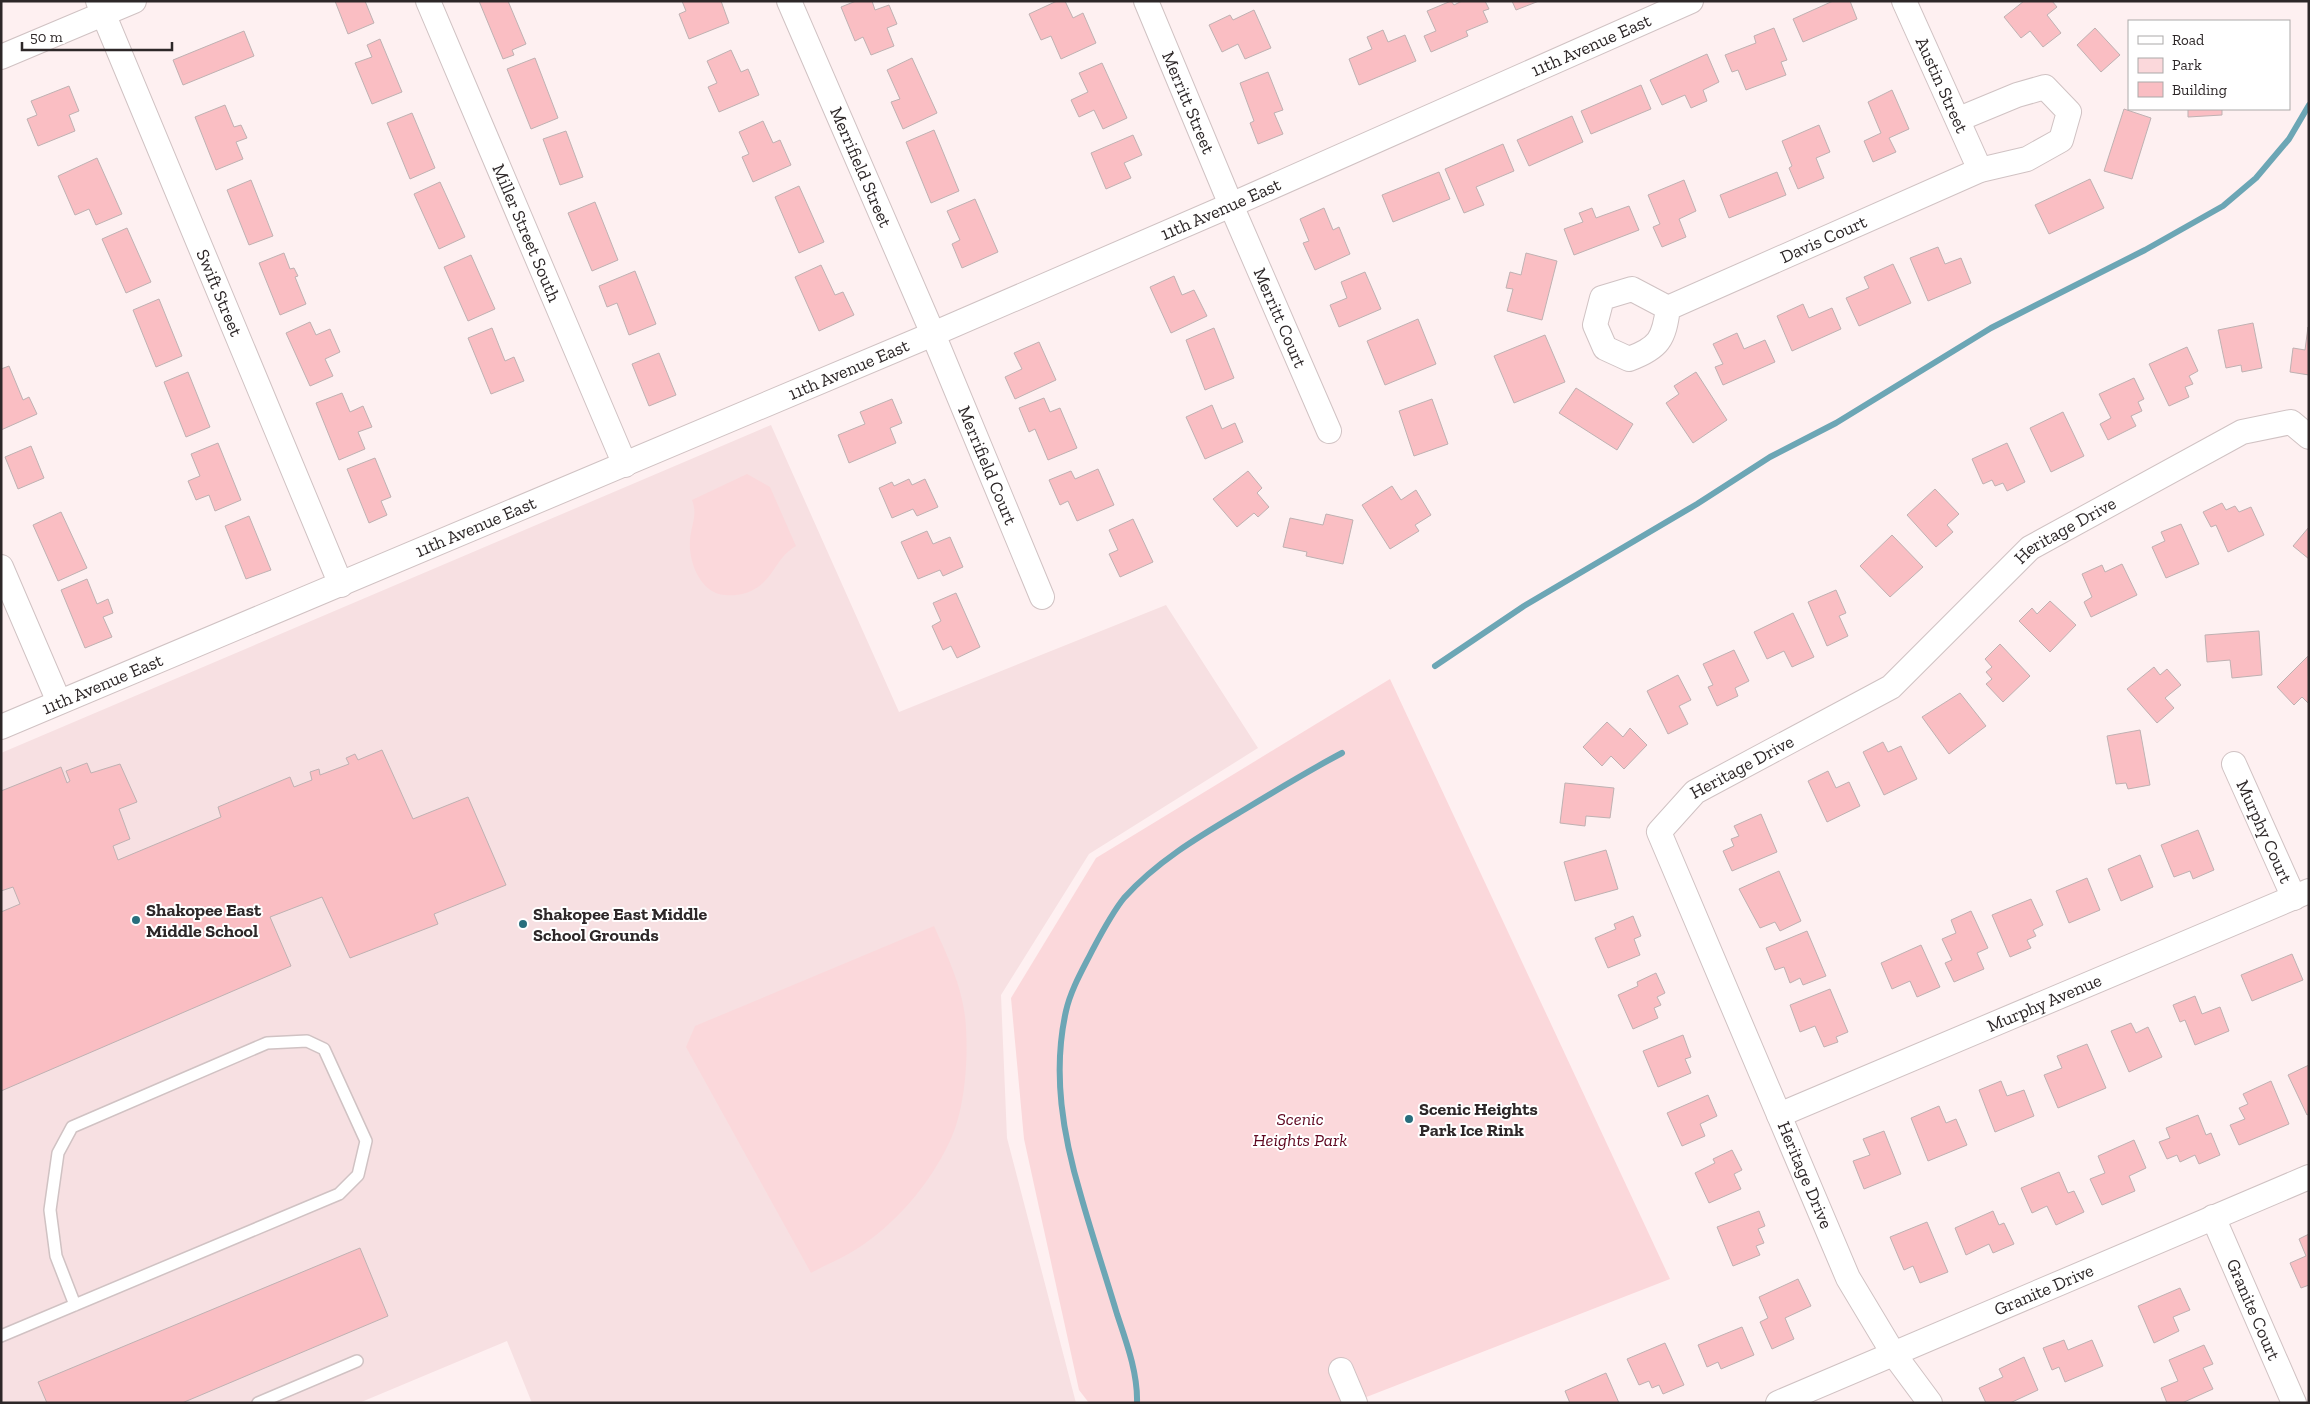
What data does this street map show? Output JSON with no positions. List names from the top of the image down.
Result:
{
  "streets": {
    "street": [
      "11th Avenue East",
      "Austin Street",
      "Merritt Street",
      "Merrifield Street",
      "Miller Street South",
      "Davis Court",
      "Swift Street",
      "Merritt Court",
      "Merrifield Court",
      "Heritage Drive",
      "Murphy Court",
      "Murphy Avenue",
      "Granite Drive",
      "Granite Court"
    ]
  },
  "crossings": [
    ["11th Avenue East", "Merritt Street"],
    ["11th Avenue East", "Merrifield Street"],
    ["11th Avenue East", "Miller Street South"],
    ["11th Avenue East", "Swift Street"],
    ["11th Avenue East", "Merritt Court"],
    ["11th Avenue East", "Merrifield Court"],
    ["Austin Street", "Davis Court"],
    ["Merritt Street", "Merritt Court"],
    ["Merrifield Street", "Merrifield Court"],
    ["Heritage Drive", "Murphy Avenue"],
    ["Heritage Drive", "Granite Drive"],
    ["Murphy Court", "Murphy Avenue"],
    ["Granite Drive", "Granite Court"]
  ],
  "parks": ["Scenic Heights Park"],
  "places": ["Shakopee East Middle School", "Shakopee East Middle School Grounds", "Scenic Heights Park Ice Rink"],
  "legend": ["Road", "Park", "Building"],
  "scale_bar": "50 m"
}
